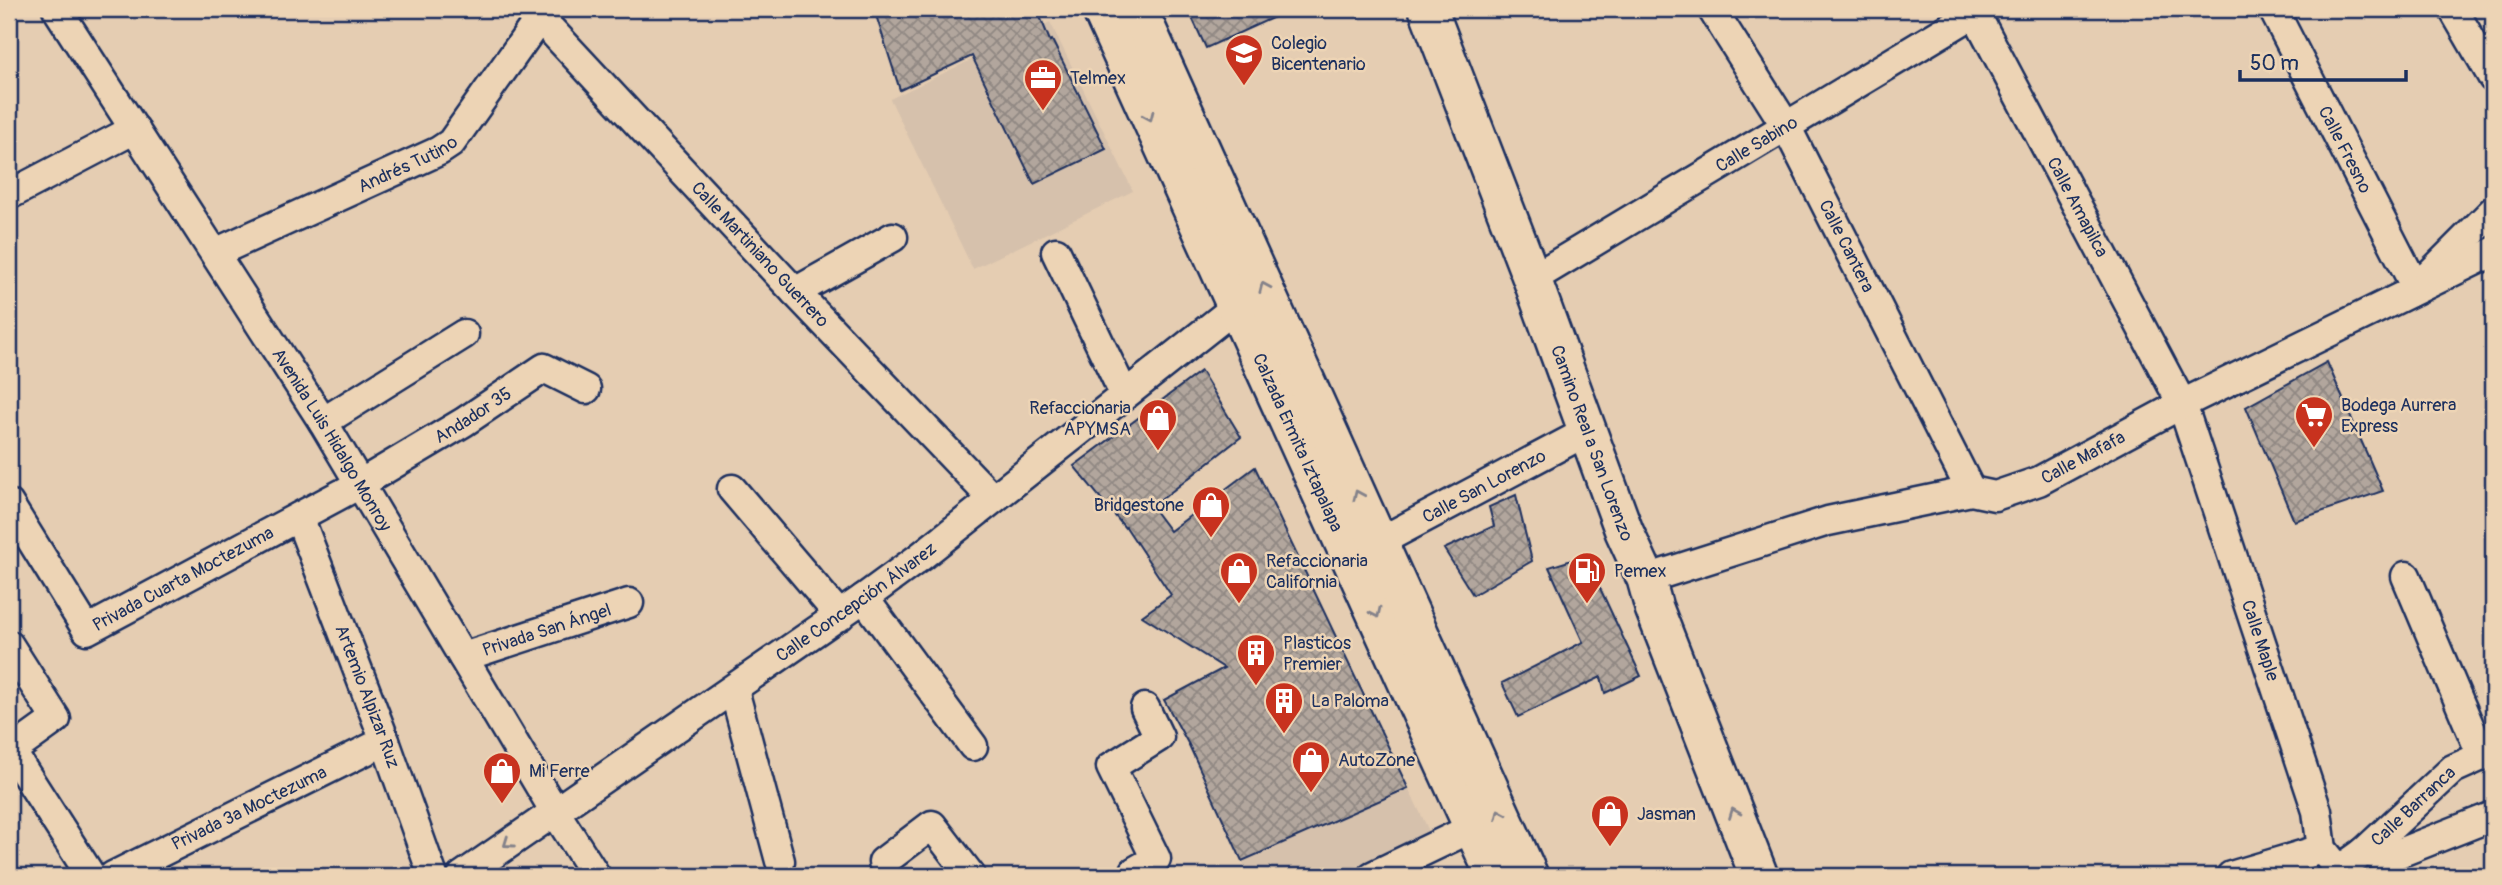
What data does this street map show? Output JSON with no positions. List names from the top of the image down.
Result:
{
  "streets": {
    "main road": ["Calzada Ermita Iztapalapa", "Camino Real a San Lorenzo"],
    "street": [
      "Calle Sabino",
      "Calle Fresno",
      "Andrés Tutino",
      "Calle Amapilca",
      "Calle Cantera",
      "Calle Martiniano Guerrero",
      "Andador 35",
      "Avenida Luis Hidalgo Monroy",
      "Calle Mafafa",
      "Calle San Lorenzo",
      "Privada Cuarta Moctezuma",
      "Calle Concepción Álvarez",
      "Privada San Ángel",
      "Calle Maple",
      "Artemio Alpizar Ruz",
      "Calle Barranca",
      "Privada 3ª Moctezuma"
    ]
  },
  "crossings": [
    ["Calle Sabino", "Calle Amapilca"],
    ["Calle Sabino", "Calle Cantera"],
    ["Calle Sabino", "Camino Real a San Lorenzo"],
    ["Calle Fresno", "Calle Mafafa"],
    ["Andrés Tutino", "Calle Martiniano Guerrero"],
    ["Andrés Tutino", "Avenida Luis Hidalgo Monroy"],
    ["Calle Amapilca", "Calle Mafafa"],
    ["Calle Amapilca", "Calle Maple"],
    ["Calle Cantera", "Calle Mafafa"],
    ["Calle Martiniano Guerrero", "Calle Concepción Álvarez"],
    ["Andador 35", "Avenida Luis Hidalgo Monroy"],
    ["Avenida Luis Hidalgo Monroy", "Calle Concepción Álvarez"],
    ["Avenida Luis Hidalgo Monroy", "Privada San Ángel"],
    ["Calzada Ermita Iztapalapa", "Calle San Lorenzo"],
    ["Calzada Ermita Iztapalapa", "Calle Concepción Álvarez"],
    ["Camino Real a San Lorenzo", "Calle Mafafa"],
    ["Camino Real a San Lorenzo", "Calle San Lorenzo"],
    ["Calle Mafafa", "Calle Maple"],
    ["Privada Cuarta Moctezuma", "Artemio Alpizar Ruz"],
    ["Calle Maple", "Calle Barranca"],
    ["Artemio Alpizar Ruz", "Privada 3ª Moctezuma"]
  ],
  "places": {
    "school or university": ["Colegio Bicentenario"],
    "office": ["Telmex"],
    "supermarket": ["Bodega Aurrera Express"],
    "shop": [
      "Refaccionaria APYMSA",
      "Bridgestone",
      "Refaccionaria California",
      "AutoZone",
      "Mi Ferre",
      "Jasman"
    ],
    "fuel station": ["Pemex"],
    "building": ["Plasticos Premier", "La Paloma"]
  },
  "scale_bar": "50 m"
}
